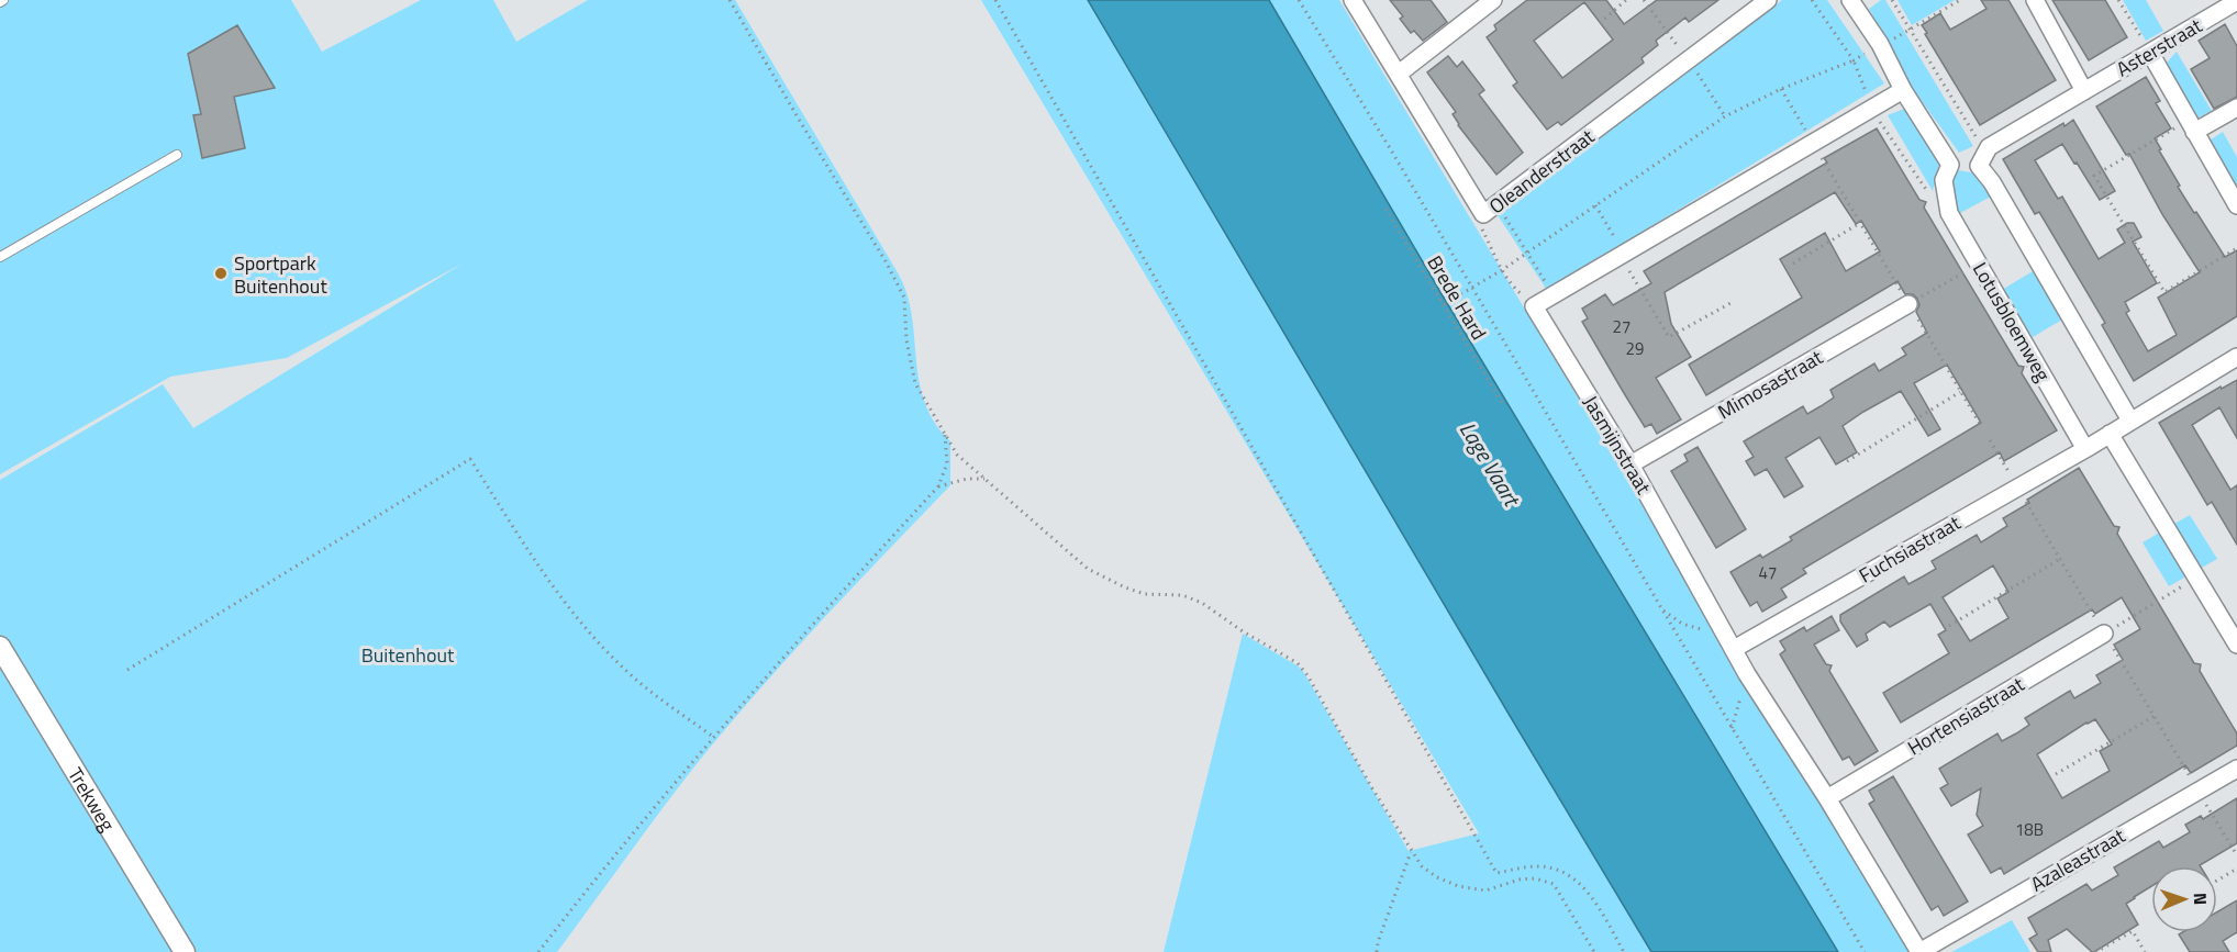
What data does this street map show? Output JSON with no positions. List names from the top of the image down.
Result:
{
  "streets": {
    "street": [
      "Asterstraat",
      "Oleanderstraat",
      "Lotusbloemweg",
      "Mimosastraat",
      "Jasmijnstraat",
      "Fuchsiastraat",
      "Hortensiastraat",
      "Trekweg",
      "Azaleastraat"
    ],
    "path": ["Brede Hard"]
  },
  "crossings": [
    ["Lotusbloemweg", "Fuchsiastraat"],
    ["Mimosastraat", "Jasmijnstraat"],
    ["Jasmijnstraat", "Fuchsiastraat"],
    ["Jasmijnstraat", "Hortensiastraat"],
    ["Jasmijnstraat", "Azaleastraat"]
  ],
  "water": ["Lage Vaart"],
  "parks": ["Buitenhout"],
  "places": ["Sportpark Buitenhout"],
  "house_numbers": [
    "27",
    "29",
    "47",
    "18B"
  ],
  "north": "right"
}
